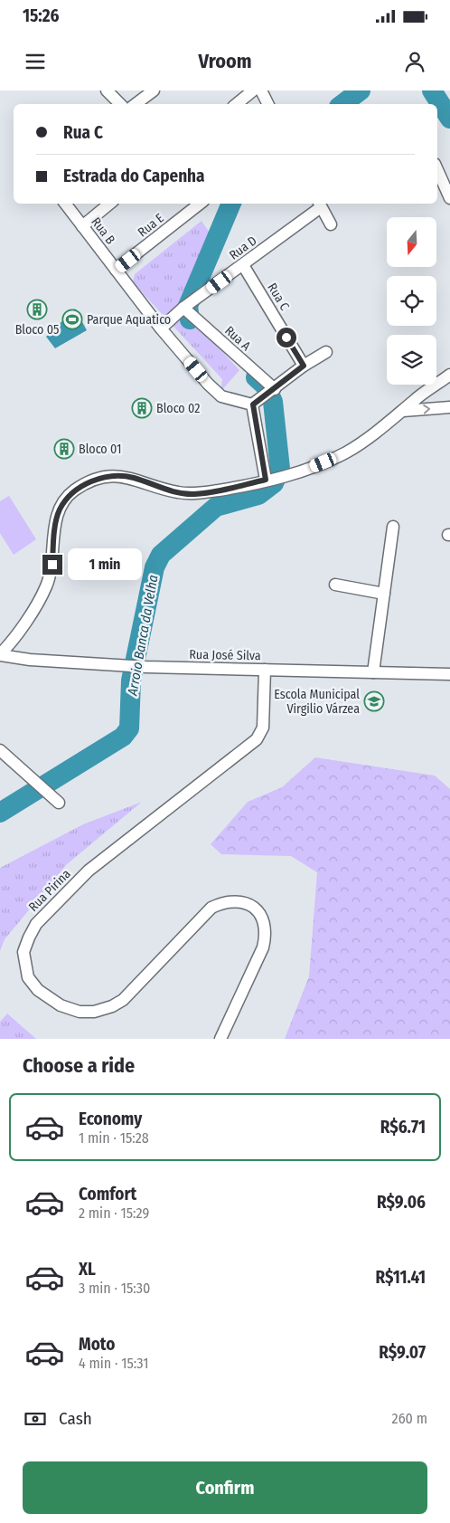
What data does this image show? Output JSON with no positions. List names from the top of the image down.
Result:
{
  "streets": {
    "street": [
      "Rua E",
      "Rua B",
      "Rua D",
      "Rua C",
      "Rua A",
      "Rua José Silva",
      "Rua Pirina"
    ]
  },
  "crossings": [
    ["Rua E", "Rua B"],
    ["Rua B", "Rua D"],
    ["Rua D", "Rua C"],
    ["Rua D", "Rua A"],
    ["Rua José Silva", "Rua Pirina"]
  ],
  "water": ["Arroio Banca da Velha"],
  "places": {
    "building": ["Bloco 05", "Bloco 02", "Bloco 01"],
    "sports": ["Parque Aquatico"],
    "school or university": ["Escola Municipal Virgilio Várzea"]
  },
  "north": "bottom",
  "page": {
    "status": "15:26",
    "header": "Vroom",
    "banner": ["Rua C", "Estrada do Capenha"],
    "bubble": "1 min",
    "heading": "Choose a ride",
    "list": [
      {
        "name": "Economy",
        "note": "1 min · 15:28",
        "value": "R$6.71"
      },
      {
        "name": "Comfort",
        "note": "2 min · 15:29",
        "value": "R$9.06"
      },
      {
        "name": "XL",
        "note": "3 min · 15:30",
        "value": "R$11.41"
      },
      {
        "name": "Moto",
        "note": "4 min · 15:31",
        "value": "R$9.07"
      }
    ],
    "pay": ["Cash", "260 m"],
    "buttons": "Confirm"
  }
}
